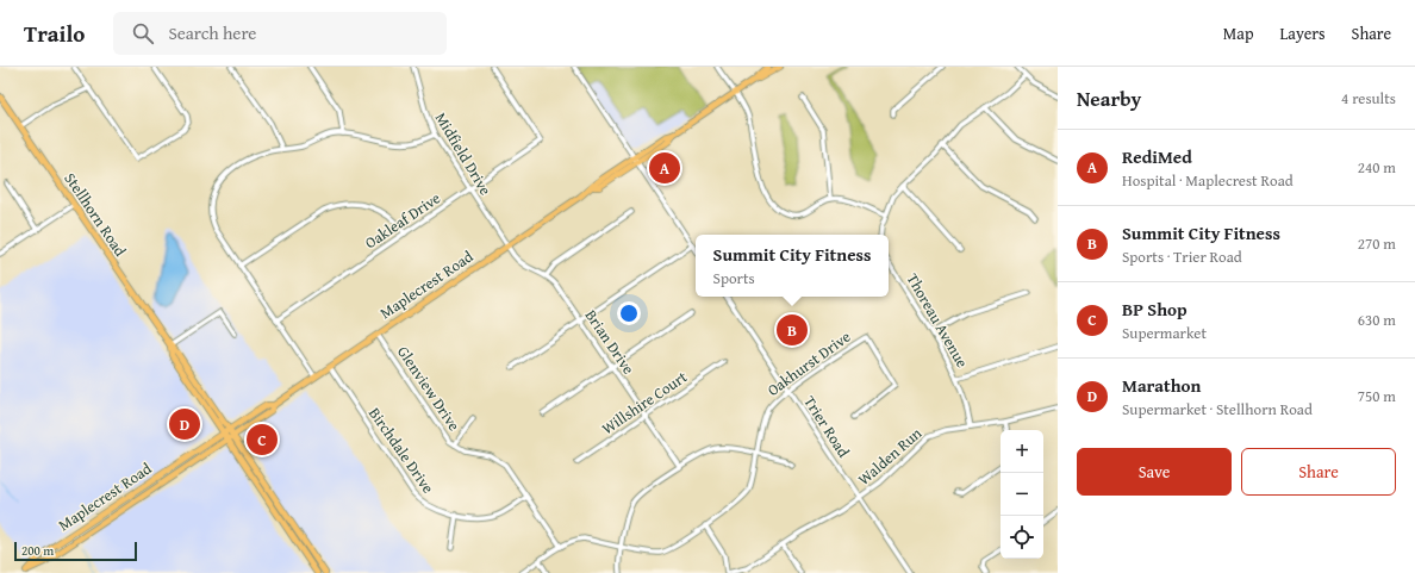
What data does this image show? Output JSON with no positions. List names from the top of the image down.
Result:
{
  "streets": {
    "main road": ["Stellhorn Road", "Maplecrest Road"],
    "street": [
      "Midfield Drive",
      "Oakleaf Drive",
      "Thoreau Avenue",
      "Brian Drive",
      "Oakhurst Drive",
      "Glenview Drive",
      "Willshire Court",
      "Trier Road",
      "Birchdale Drive",
      "Walden Run"
    ]
  },
  "crossings": [
    ["Midfield Drive", "Oakleaf Drive"],
    ["Midfield Drive", "Maplecrest Road"],
    ["Midfield Drive", "Brian Drive"],
    ["Stellhorn Road", "Maplecrest Road"],
    ["Maplecrest Road", "Brian Drive"],
    ["Maplecrest Road", "Glenview Drive"],
    ["Maplecrest Road", "Birchdale Drive"],
    ["Thoreau Avenue", "Walden Run"],
    ["Brian Drive", "Willshire Court"],
    ["Oakhurst Drive", "Glenview Drive"],
    ["Oakhurst Drive", "Trier Road"],
    ["Glenview Drive", "Birchdale Drive"],
    ["Trier Road", "Walden Run"]
  ],
  "scale_bar": "200 m",
  "page": {
    "header": "Trailo",
    "search": "Search here",
    "nav": ["Map", "Layers", "Share"],
    "heading": ["Nearby", "4 results"],
    "list": [
      {
        "mark": "A",
        "name": "RediMed",
        "note": "Hospital · Maplecrest Road",
        "value": "240 m"
      },
      {
        "mark": "B",
        "name": "Summit City Fitness",
        "note": "Sports · Trier Road",
        "value": "270 m"
      },
      {
        "mark": "C",
        "name": "BP Shop",
        "note": "Supermarket",
        "value": "630 m"
      },
      {
        "mark": "D",
        "name": "Marathon",
        "note": "Supermarket · Stellhorn Road",
        "value": "750 m"
      }
    ],
    "pins": [
      "A",
      "B",
      "D",
      "C"
    ],
    "popup": ["Summit City Fitness", "Sports"],
    "map_buttons": ["+", "−"],
    "buttons": ["Save", "Share"],
    "scale": "200 m"
  }
}
